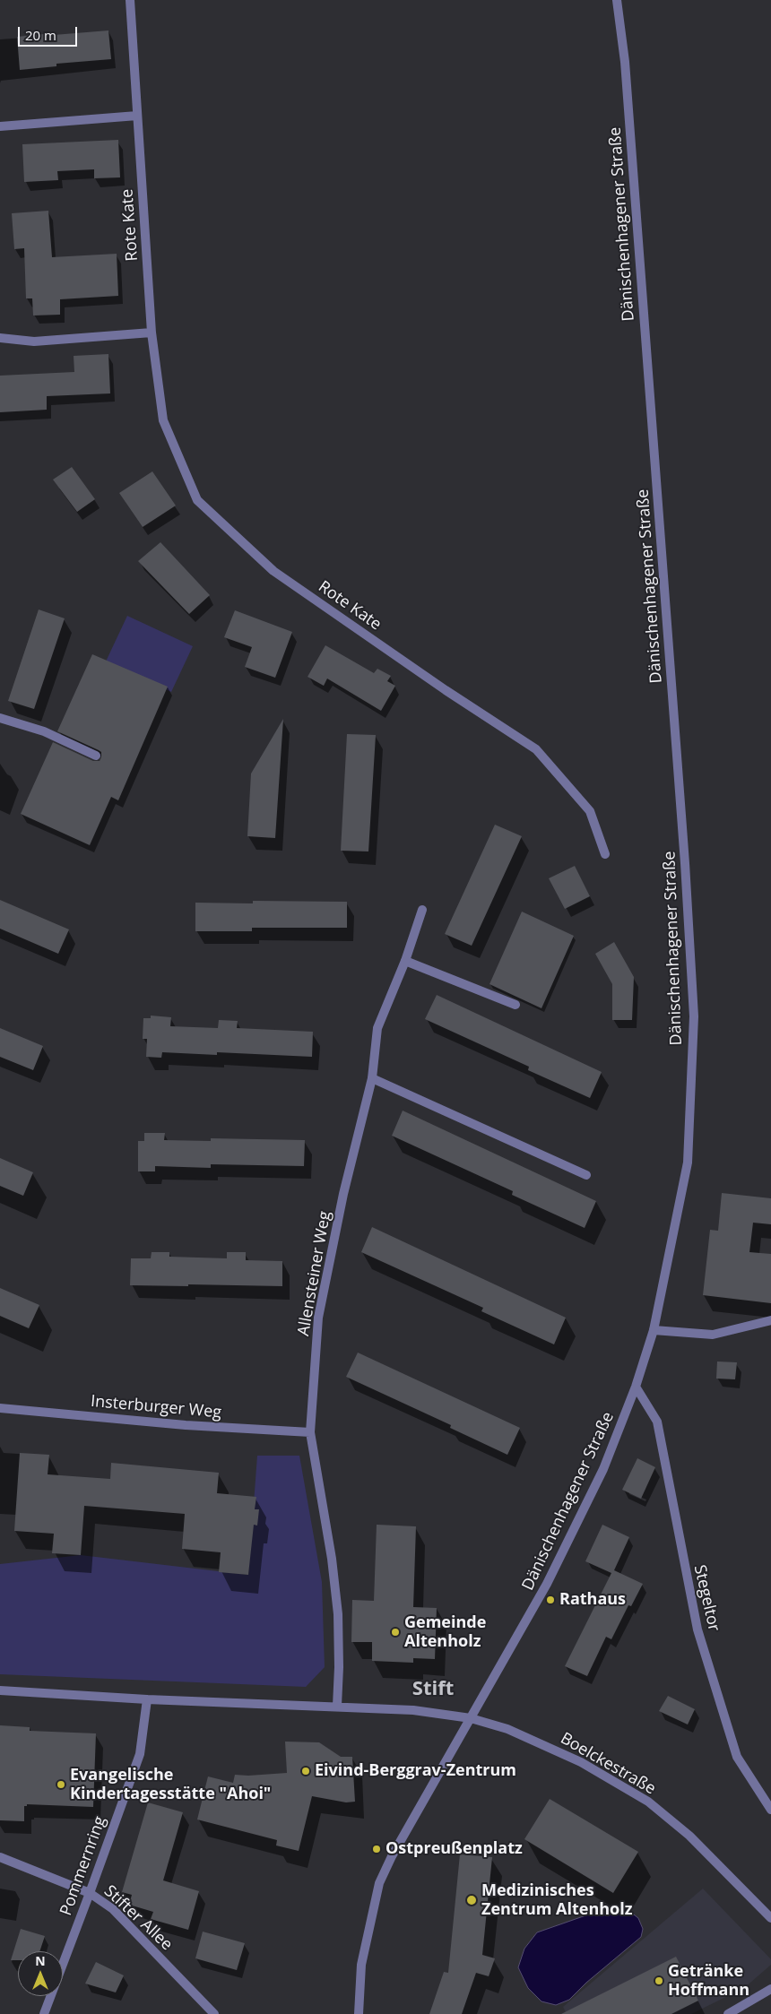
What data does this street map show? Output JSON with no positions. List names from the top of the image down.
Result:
{
  "streets": {
    "street": [
      "Dänischenhagener Straße",
      "Rote Kate",
      "Allensteiner Weg",
      "Insterburger Weg",
      "Stegeltor",
      "Boelckestraße",
      "Pommernring",
      "Stifter Allee"
    ]
  },
  "crossings": [
    ["Dänischenhagener Straße", "Stegeltor"],
    ["Dänischenhagener Straße", "Boelckestraße"],
    ["Allensteiner Weg", "Insterburger Weg"],
    ["Pommernring", "Stifter Allee"]
  ],
  "districts": ["Stift"],
  "places": [
    "Rathaus",
    "Gemeinde Altenholz",
    "Eivind-Berggrav-Zentrum",
    "Evangelische Kindertagesstätte \"Ahoi\"",
    "Ostpreußenplatz",
    "Medizinisches Zentrum Altenholz",
    "Getränke Hoffmann"
  ],
  "scale_bar": "20 m",
  "north": "top"
}
